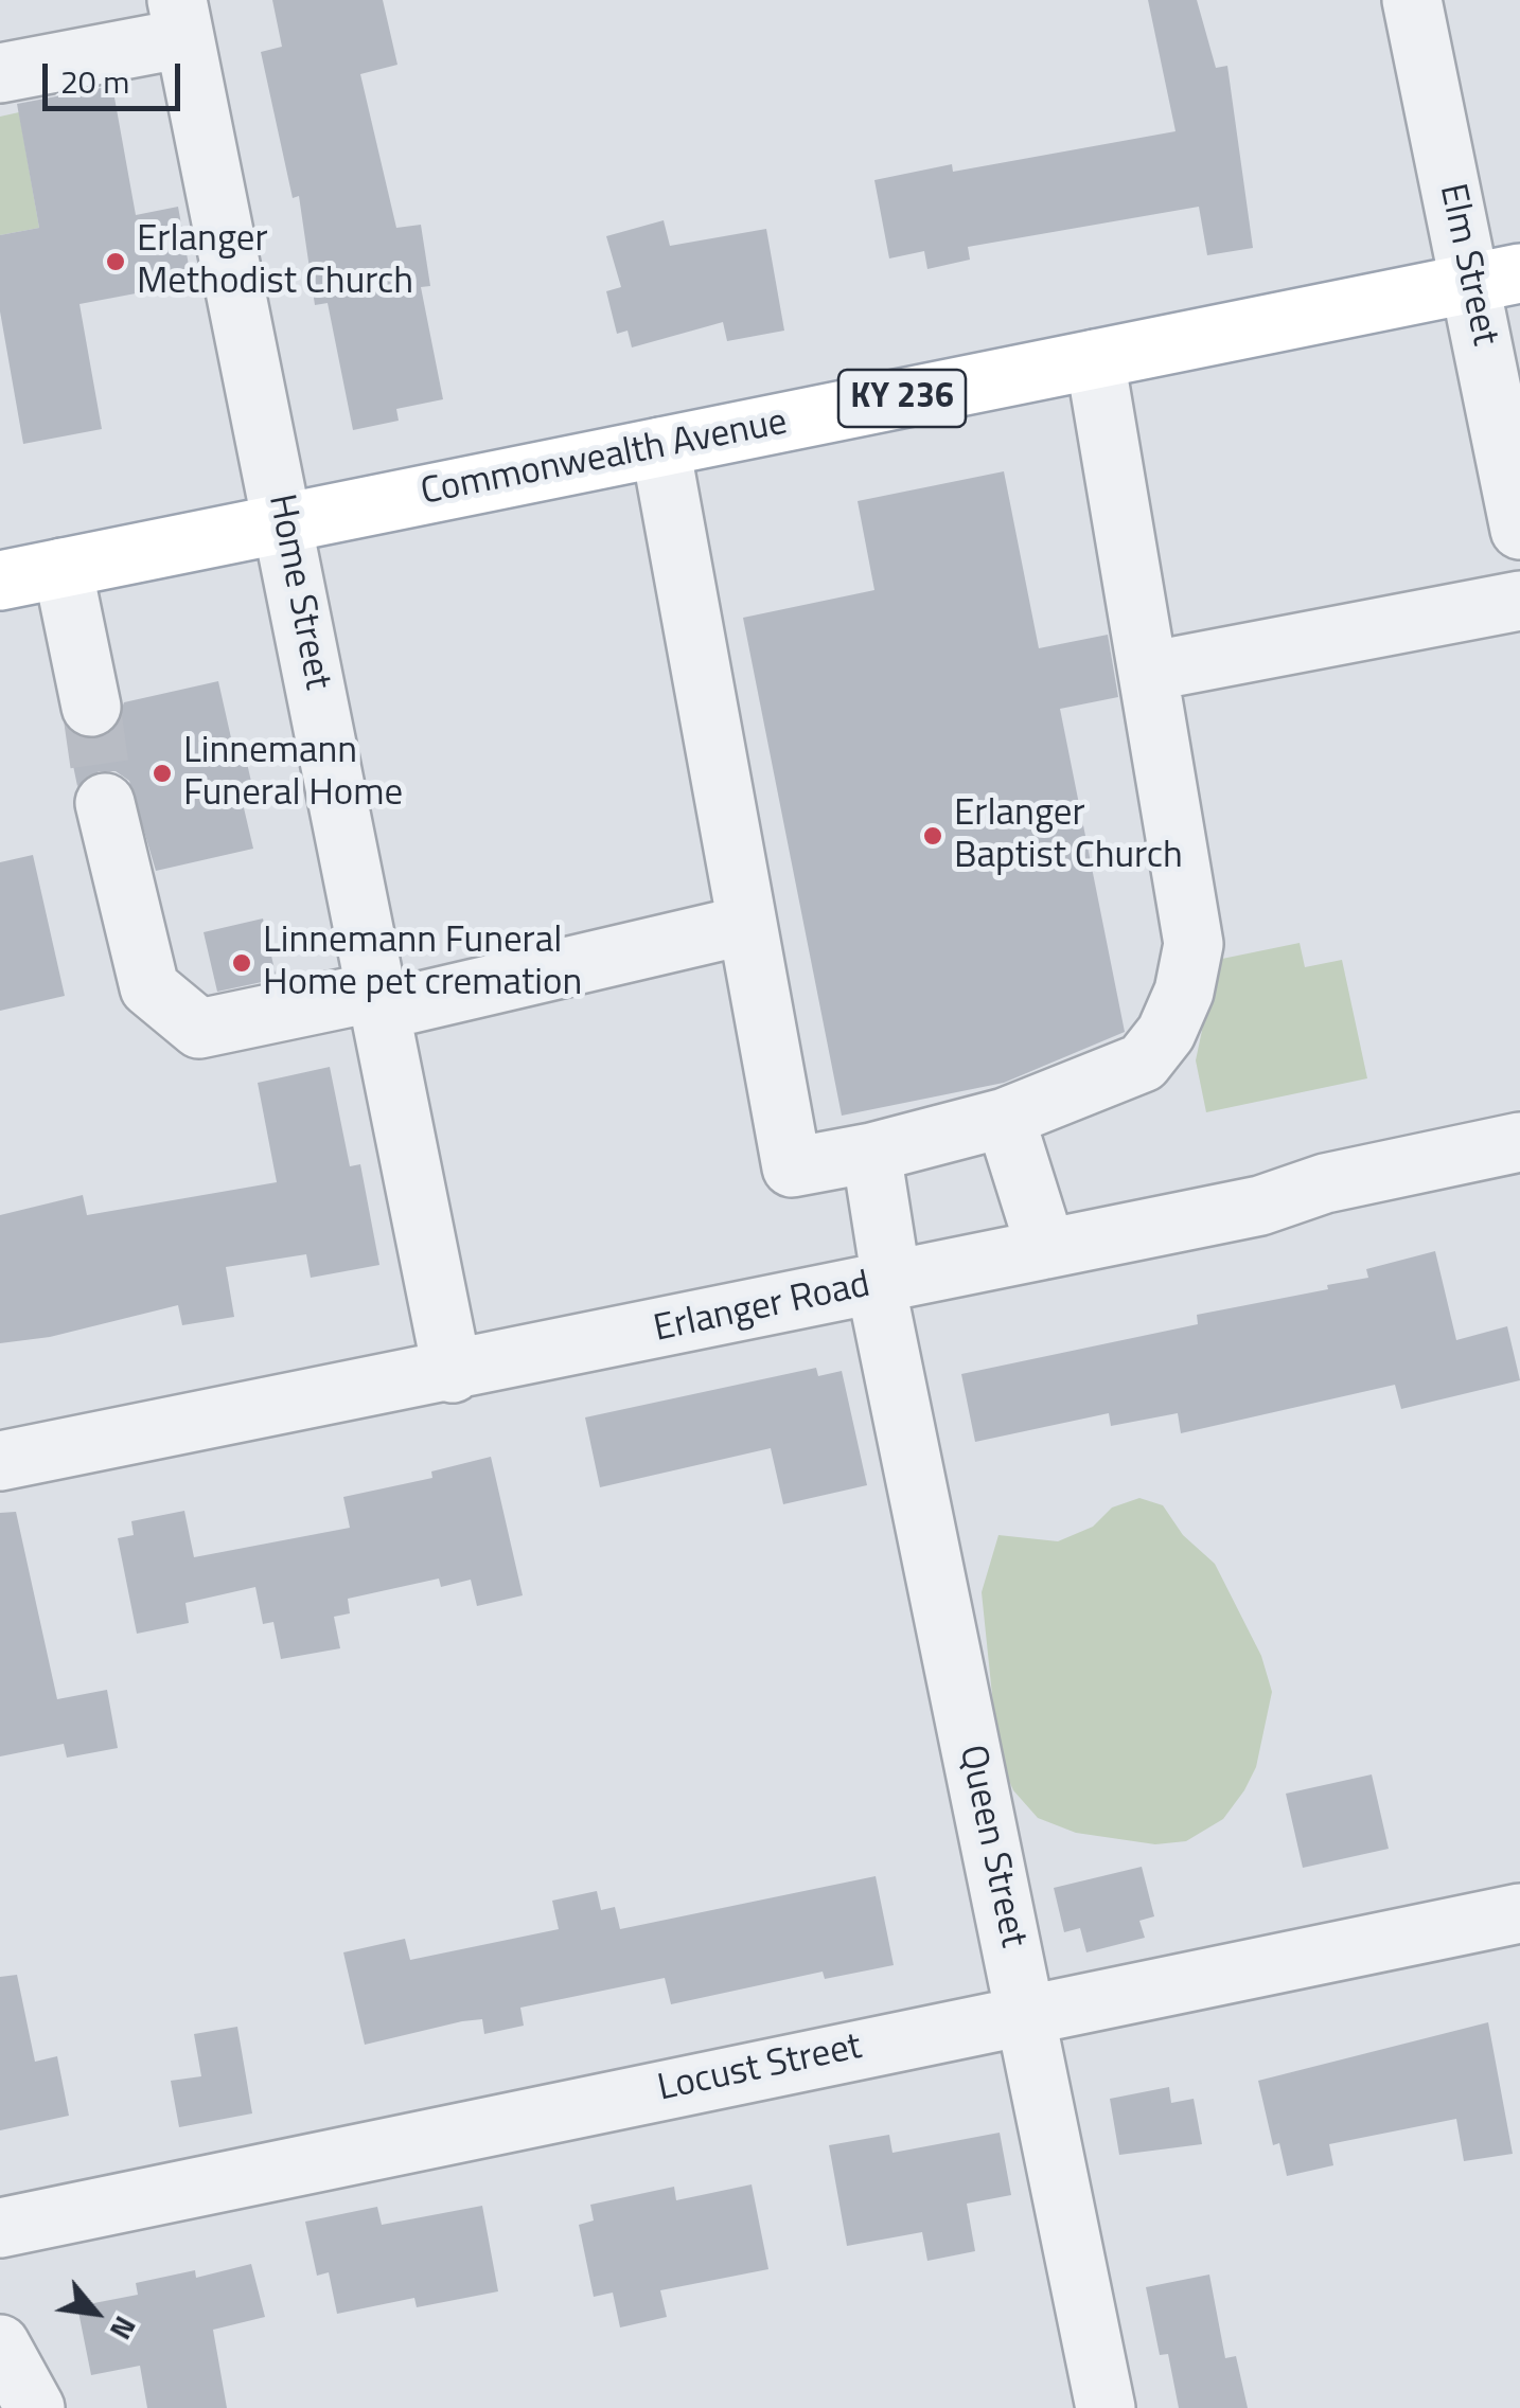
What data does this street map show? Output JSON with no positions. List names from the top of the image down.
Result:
{
  "streets": {
    "main road": ["KY 236", "Commonwealth Avenue"],
    "street": [
      "Elm Street",
      "Home Street",
      "Erlanger Road",
      "Queen Street",
      "Locust Street"
    ]
  },
  "crossings": [
    ["Elm Street", "Commonwealth Avenue"],
    ["Commonwealth Avenue", "Home Street"],
    ["Home Street", "Erlanger Road"],
    ["Erlanger Road", "Queen Street"],
    ["Queen Street", "Locust Street"]
  ],
  "places": [
    "Erlanger Methodist Church",
    "Linnemann Funeral Home",
    "Erlanger Baptist Church",
    "Linnemann Funeral Home pet cremation"
  ],
  "scale_bar": "20 m",
  "north": "bottom right"
}
